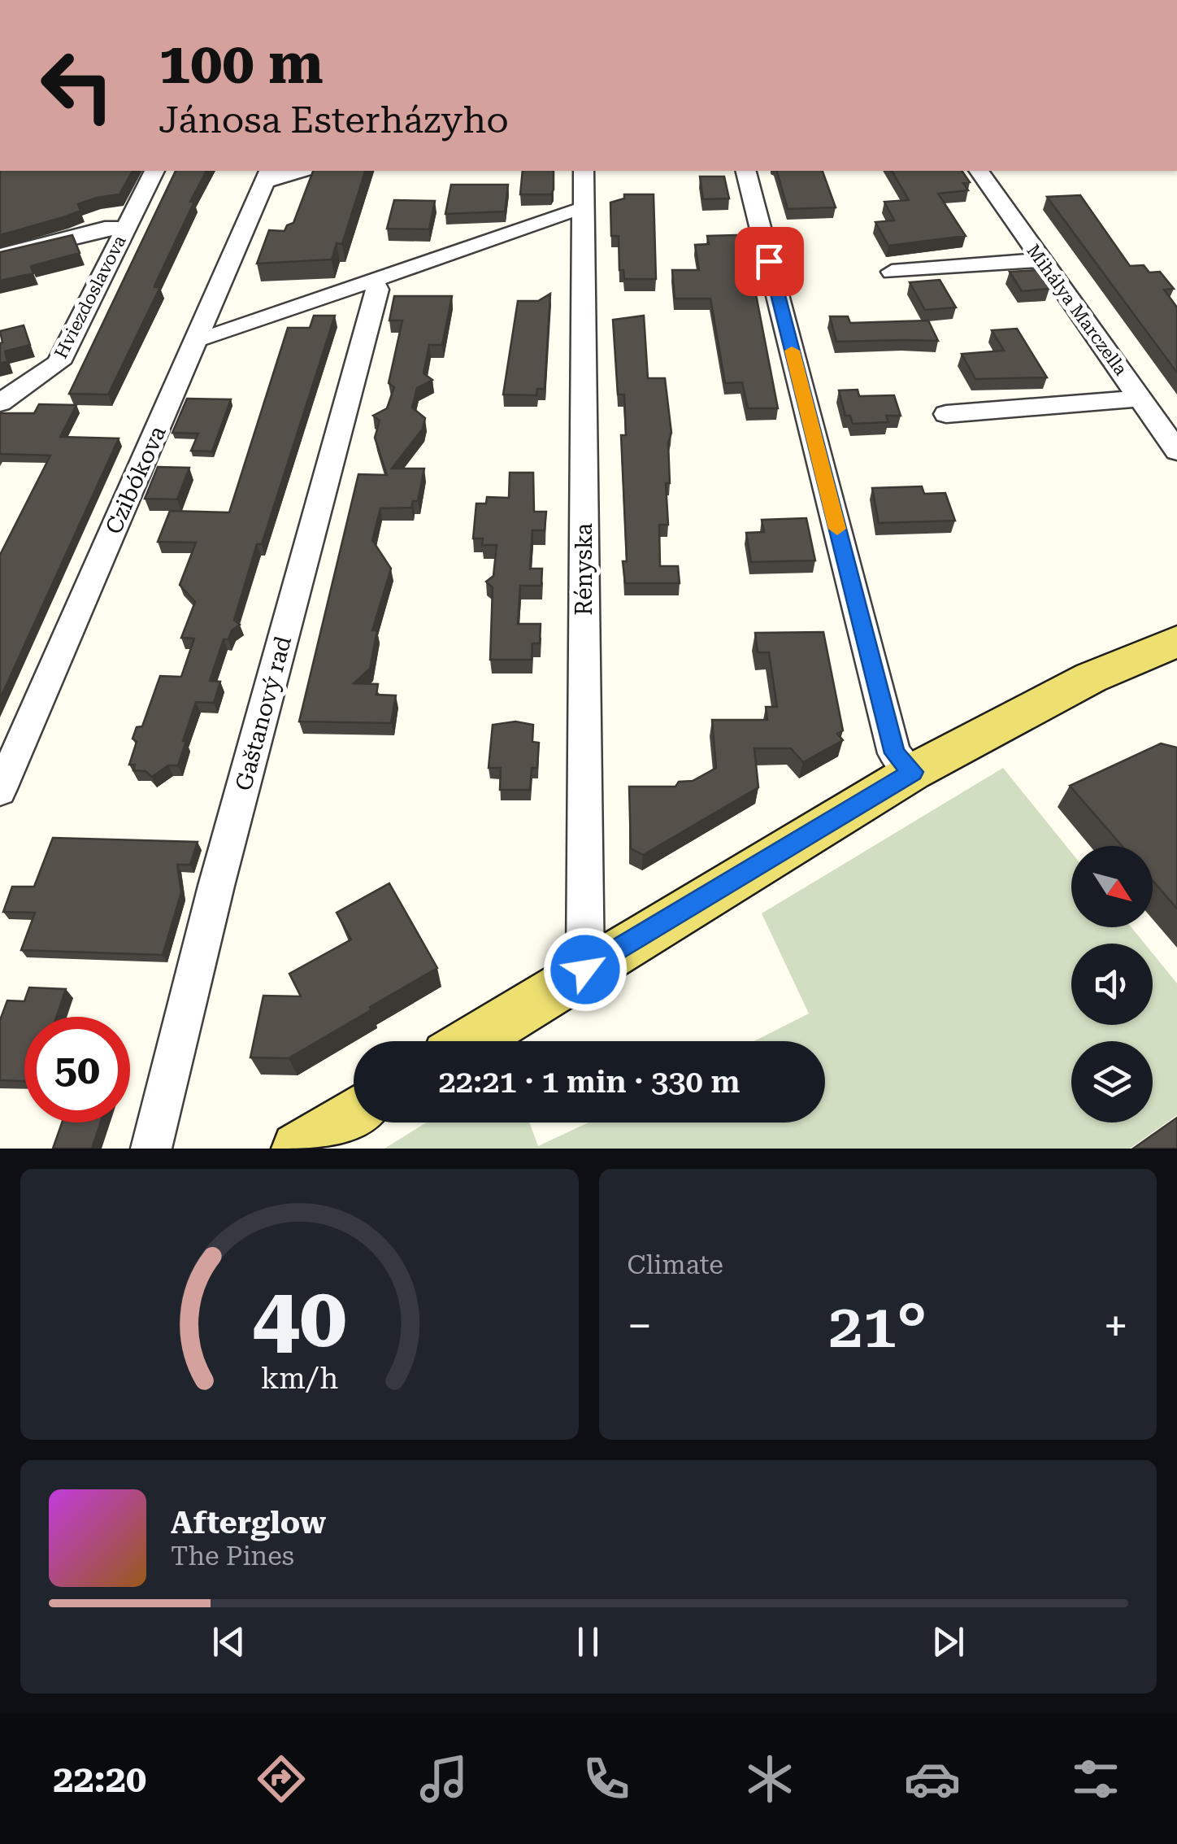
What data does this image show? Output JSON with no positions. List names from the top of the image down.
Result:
{
  "streets": {
    "street": [
      "Hviezdoslavova",
      "Mihálya Marczella",
      "Czibókova",
      "Rényska",
      "Gaštanový rad"
    ]
  },
  "north": "bottom right",
  "page": {
    "turn": ["100 m", "Jánosa Esterházyho"],
    "limit": "50",
    "trip": "22:21 · 1 min · 330 m",
    "tile": "Climate",
    "heat": ["−", "21°", "+"],
    "song": ["Afterglow", "The Pines"],
    "tabs": "22:20",
    "gauge": ["40", "km/h"]
  }
}
